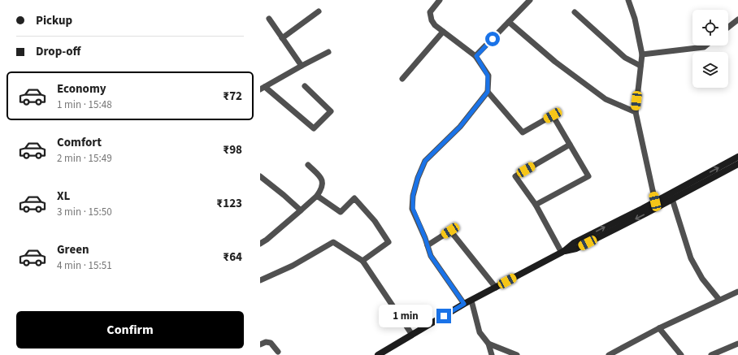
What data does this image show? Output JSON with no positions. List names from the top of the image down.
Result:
{
  "page": {
    "banner": ["Pickup", "Drop-off"],
    "list": [
      {
        "name": "Economy",
        "note": "1 min · 15:48",
        "value": "₹72"
      },
      {
        "name": "Comfort",
        "note": "2 min · 15:49",
        "value": "₹98"
      },
      {
        "name": "XL",
        "note": "3 min · 15:50",
        "value": "₹123"
      },
      {
        "name": "Green",
        "note": "4 min · 15:51",
        "value": "₹64"
      }
    ],
    "buttons": "Confirm",
    "bubble": "1 min"
  }
}
